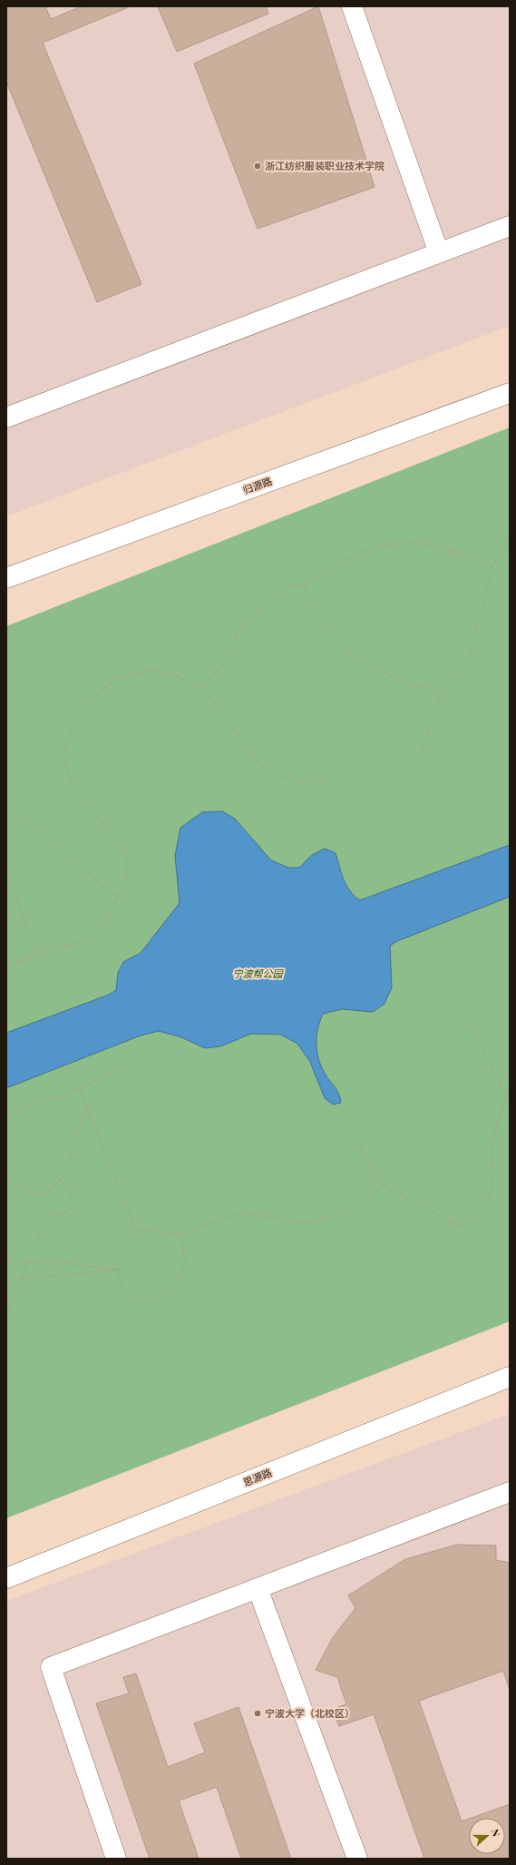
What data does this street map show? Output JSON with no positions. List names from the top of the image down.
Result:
{
  "streets": {
    "street": ["归源路", "思源路"]
  },
  "parks": ["宁波帮公园"],
  "places": ["浙江纺织服装职业技术学院", "宁波大学（北校区）"],
  "north": "right"
}
